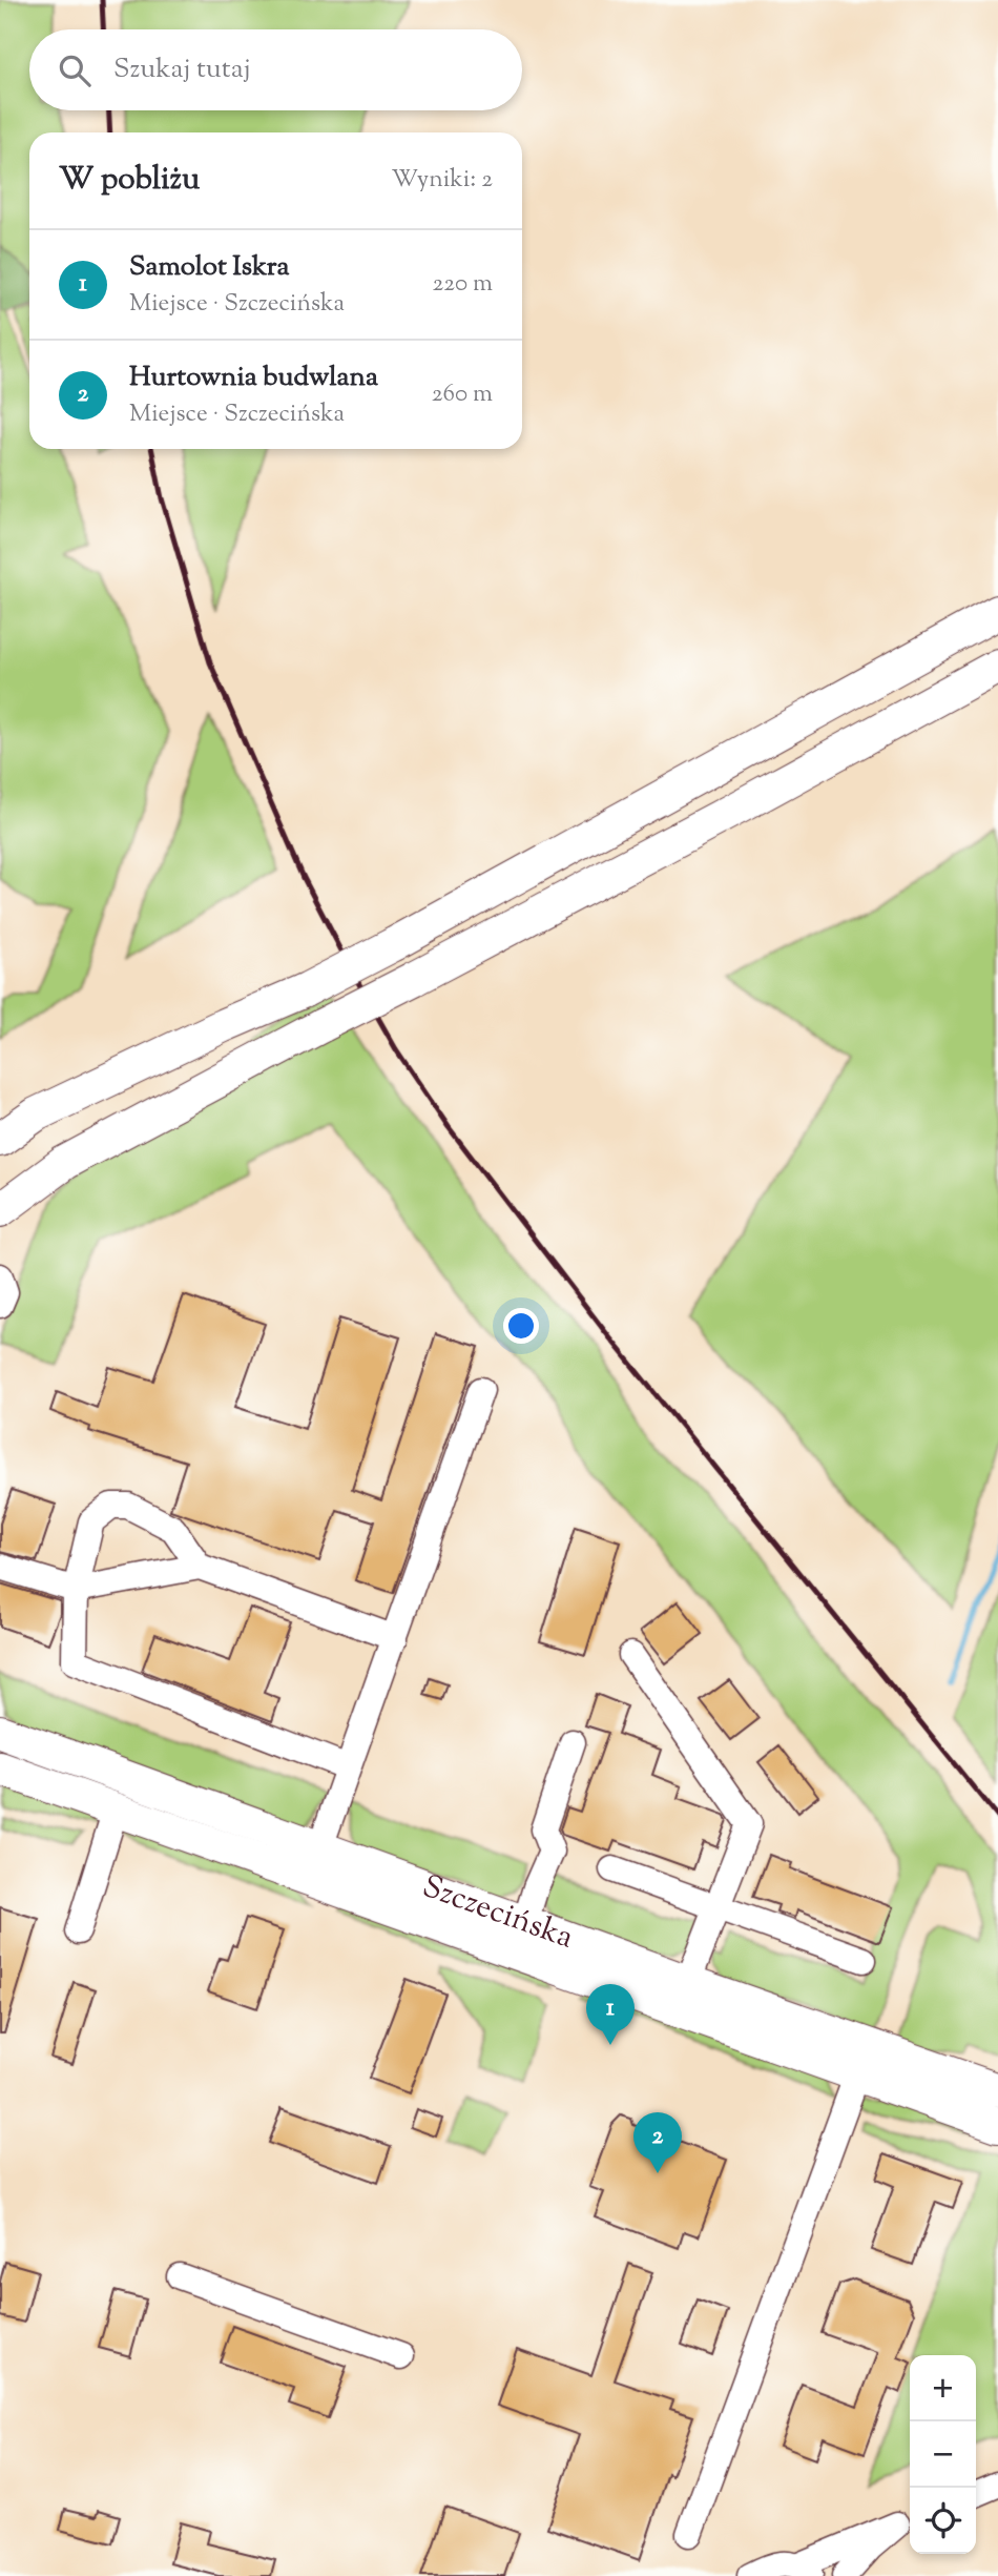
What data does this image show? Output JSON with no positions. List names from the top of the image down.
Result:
{
  "streets": {
    "main road": ["Szczecińska"]
  },
  "page": {
    "search": "Szukaj tutaj",
    "heading": ["W pobliżu", "Wyniki: 2"],
    "list": [
      {
        "mark": "1",
        "name": "Samolot Iskra",
        "note": "Miejsce · Szczecińska",
        "value": "220 m"
      },
      {
        "mark": "2",
        "name": "Hurtownia budwlana",
        "note": "Miejsce · Szczecińska",
        "value": "260 m"
      }
    ],
    "pins": ["1", "2"],
    "map_buttons": ["+", "−"]
  }
}
